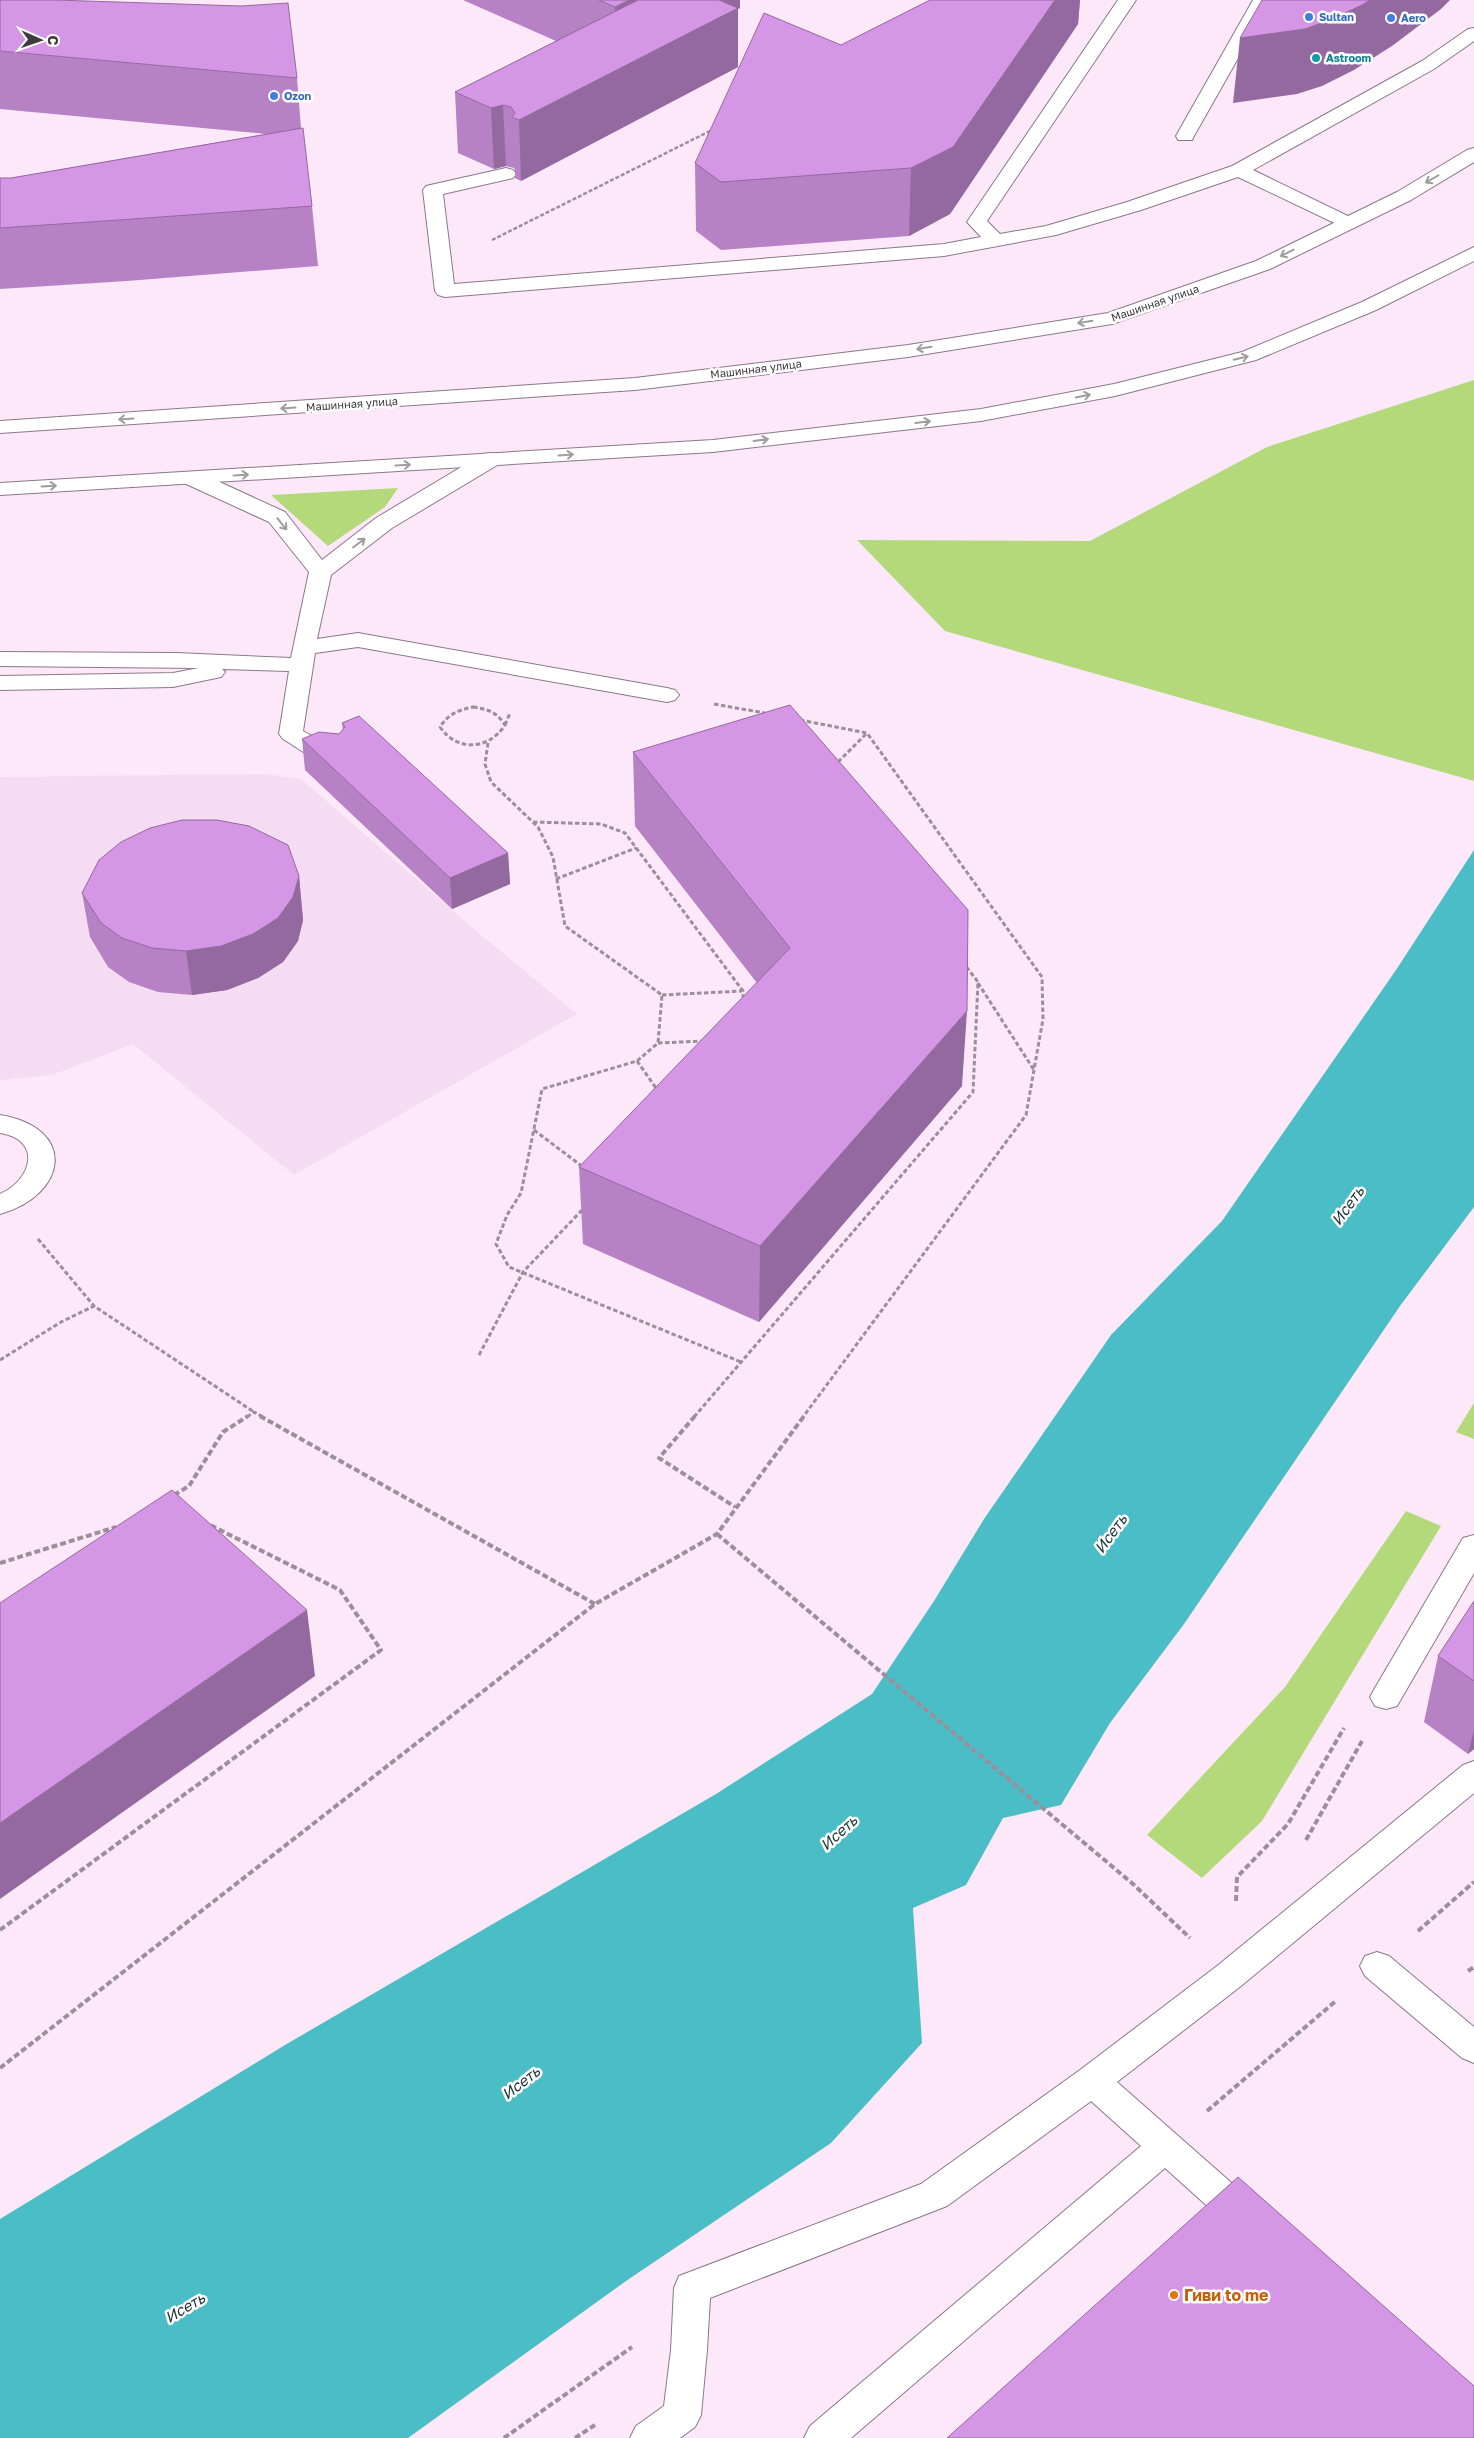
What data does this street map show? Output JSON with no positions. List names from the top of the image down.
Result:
{
  "streets": {
    "main road": ["Машинная улица"]
  },
  "water": ["Исеть"],
  "places": [
    "Sultan",
    "Aero",
    "Astroom",
    "Ozon",
    "Гиви to me"
  ],
  "north": "right"
}
